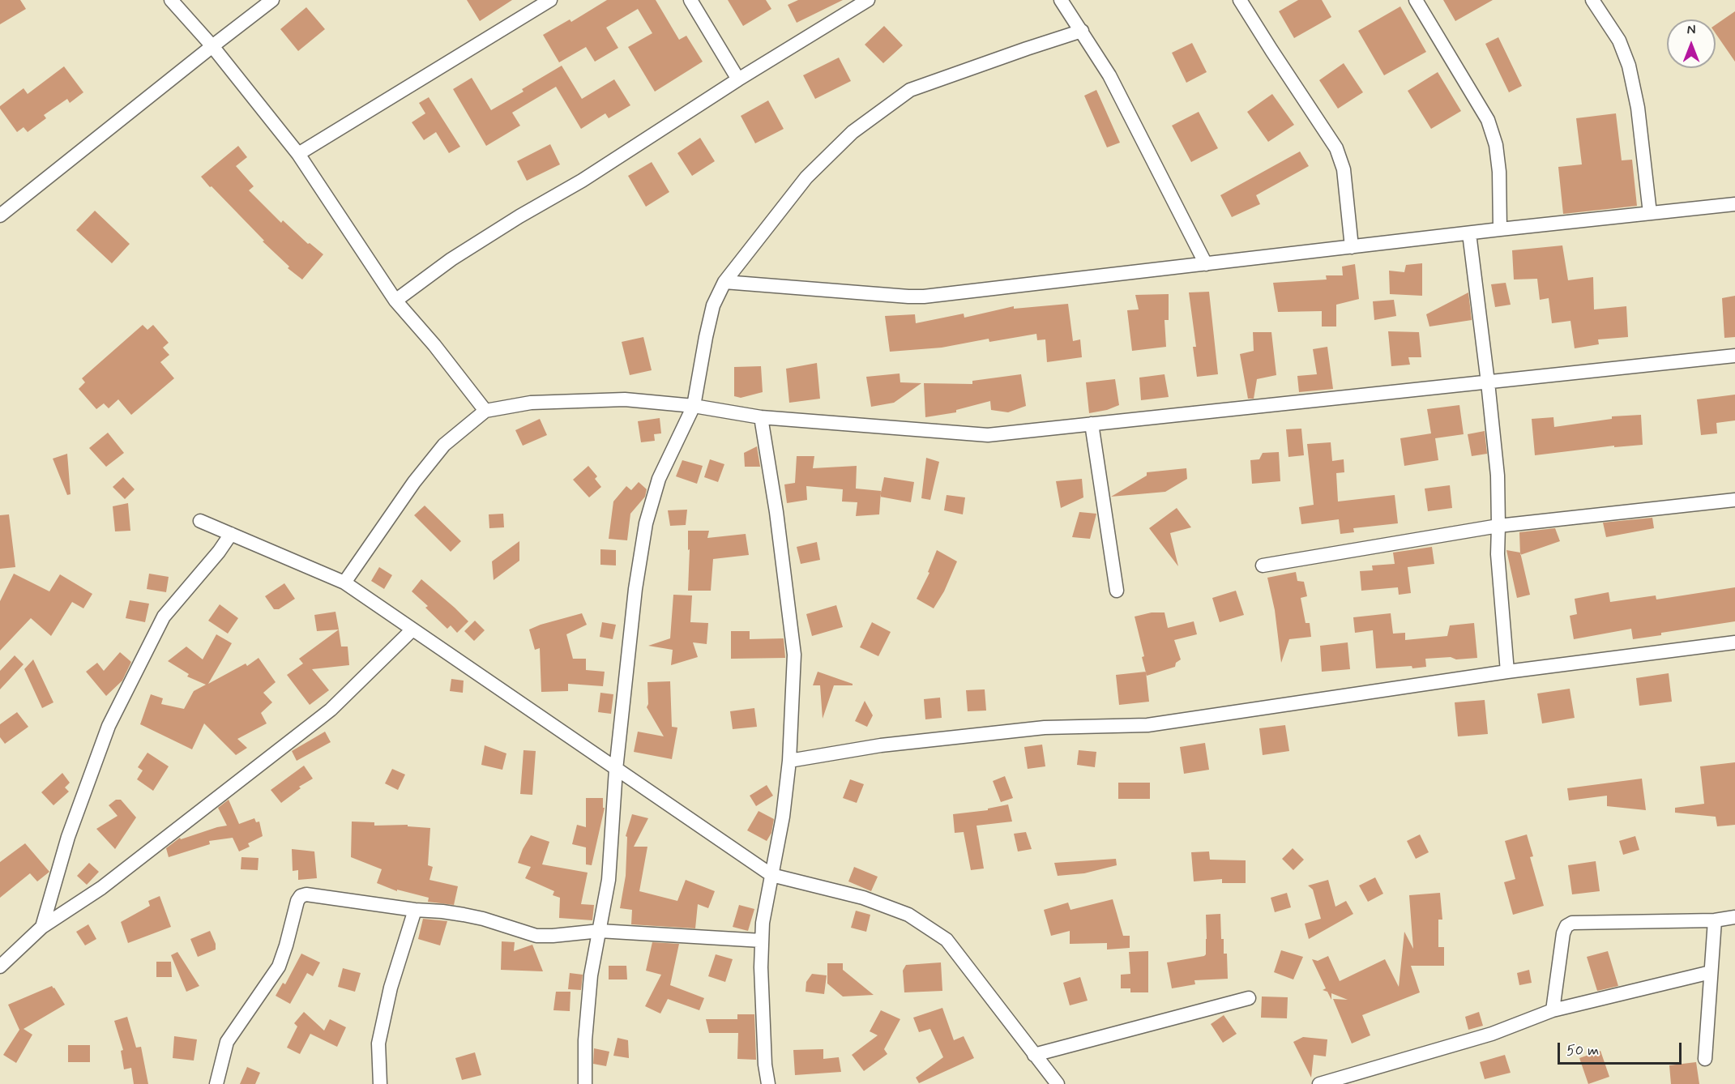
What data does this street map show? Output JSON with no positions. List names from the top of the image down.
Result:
{
  "scale_bar": "50 m",
  "north": "top"
}
